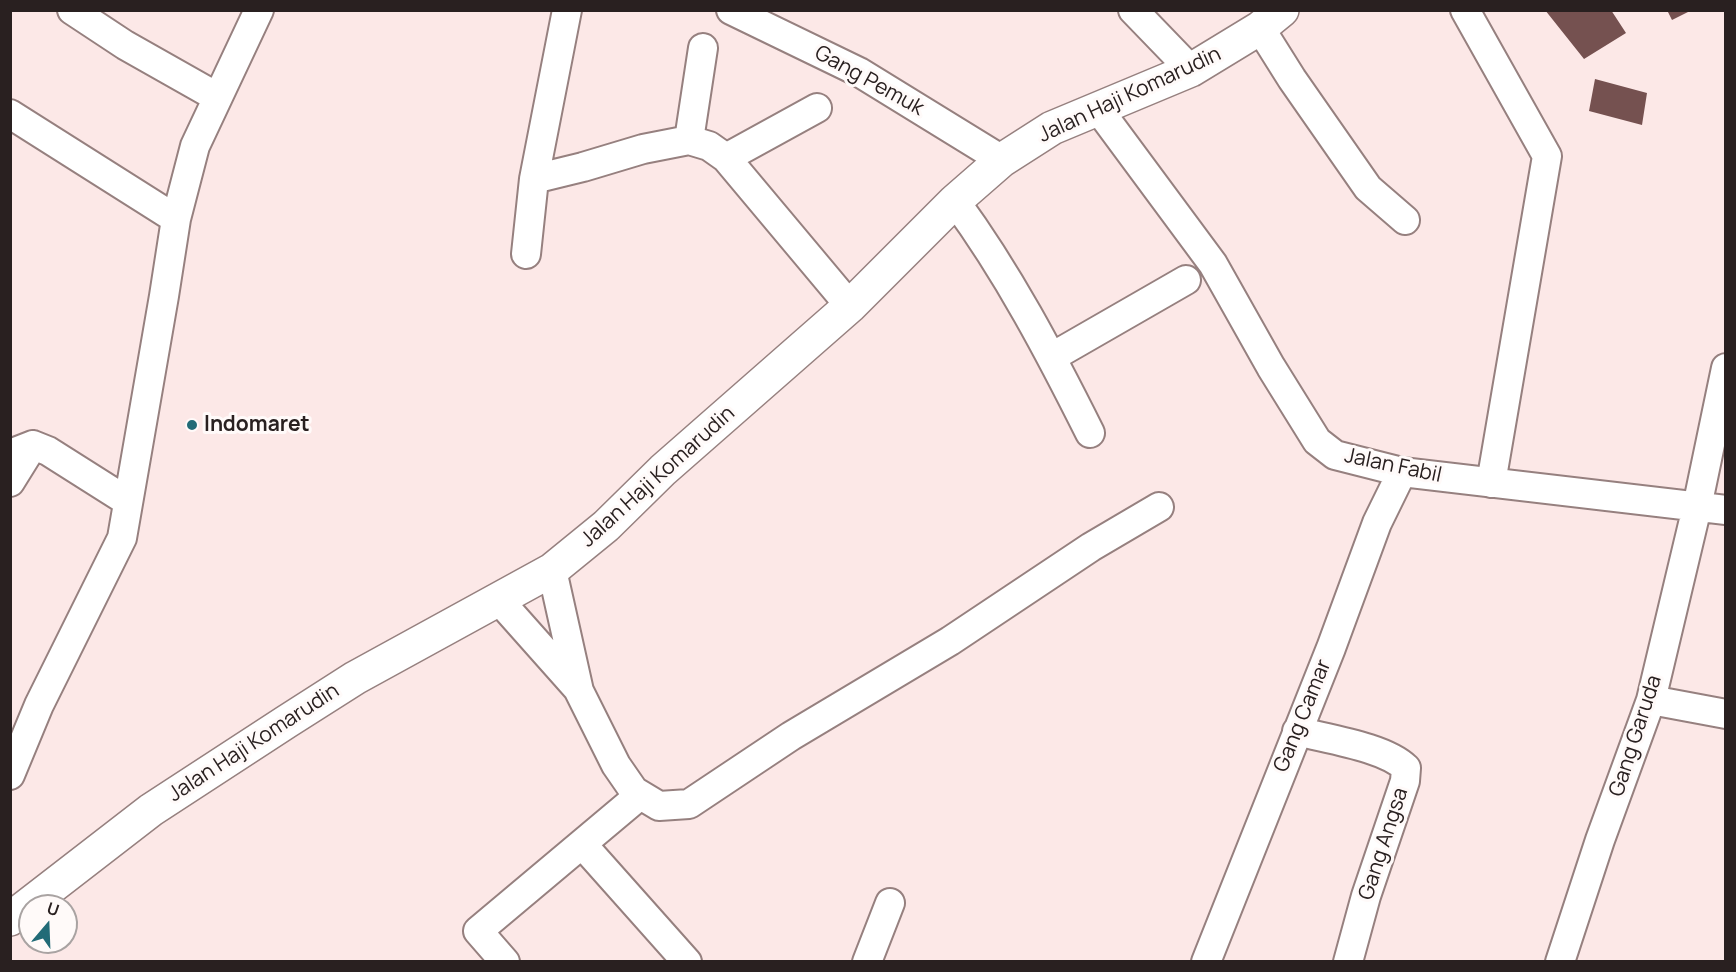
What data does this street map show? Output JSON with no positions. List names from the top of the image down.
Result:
{
  "streets": {
    "street": [
      "Gang Pemuk",
      "Jalan Haji Komarudin",
      "Jalan Fabil",
      "Gang Camar",
      "Gang Garuda",
      "Gang Angsa"
    ]
  },
  "crossings": [
    ["Gang Pemuk", "Jalan Haji Komarudin"],
    ["Jalan Haji Komarudin", "Jalan Fabil"],
    ["Jalan Fabil", "Gang Camar"],
    ["Jalan Fabil", "Gang Garuda"],
    ["Gang Camar", "Gang Angsa"]
  ],
  "places": ["Indomaret"],
  "north": "top"
}
